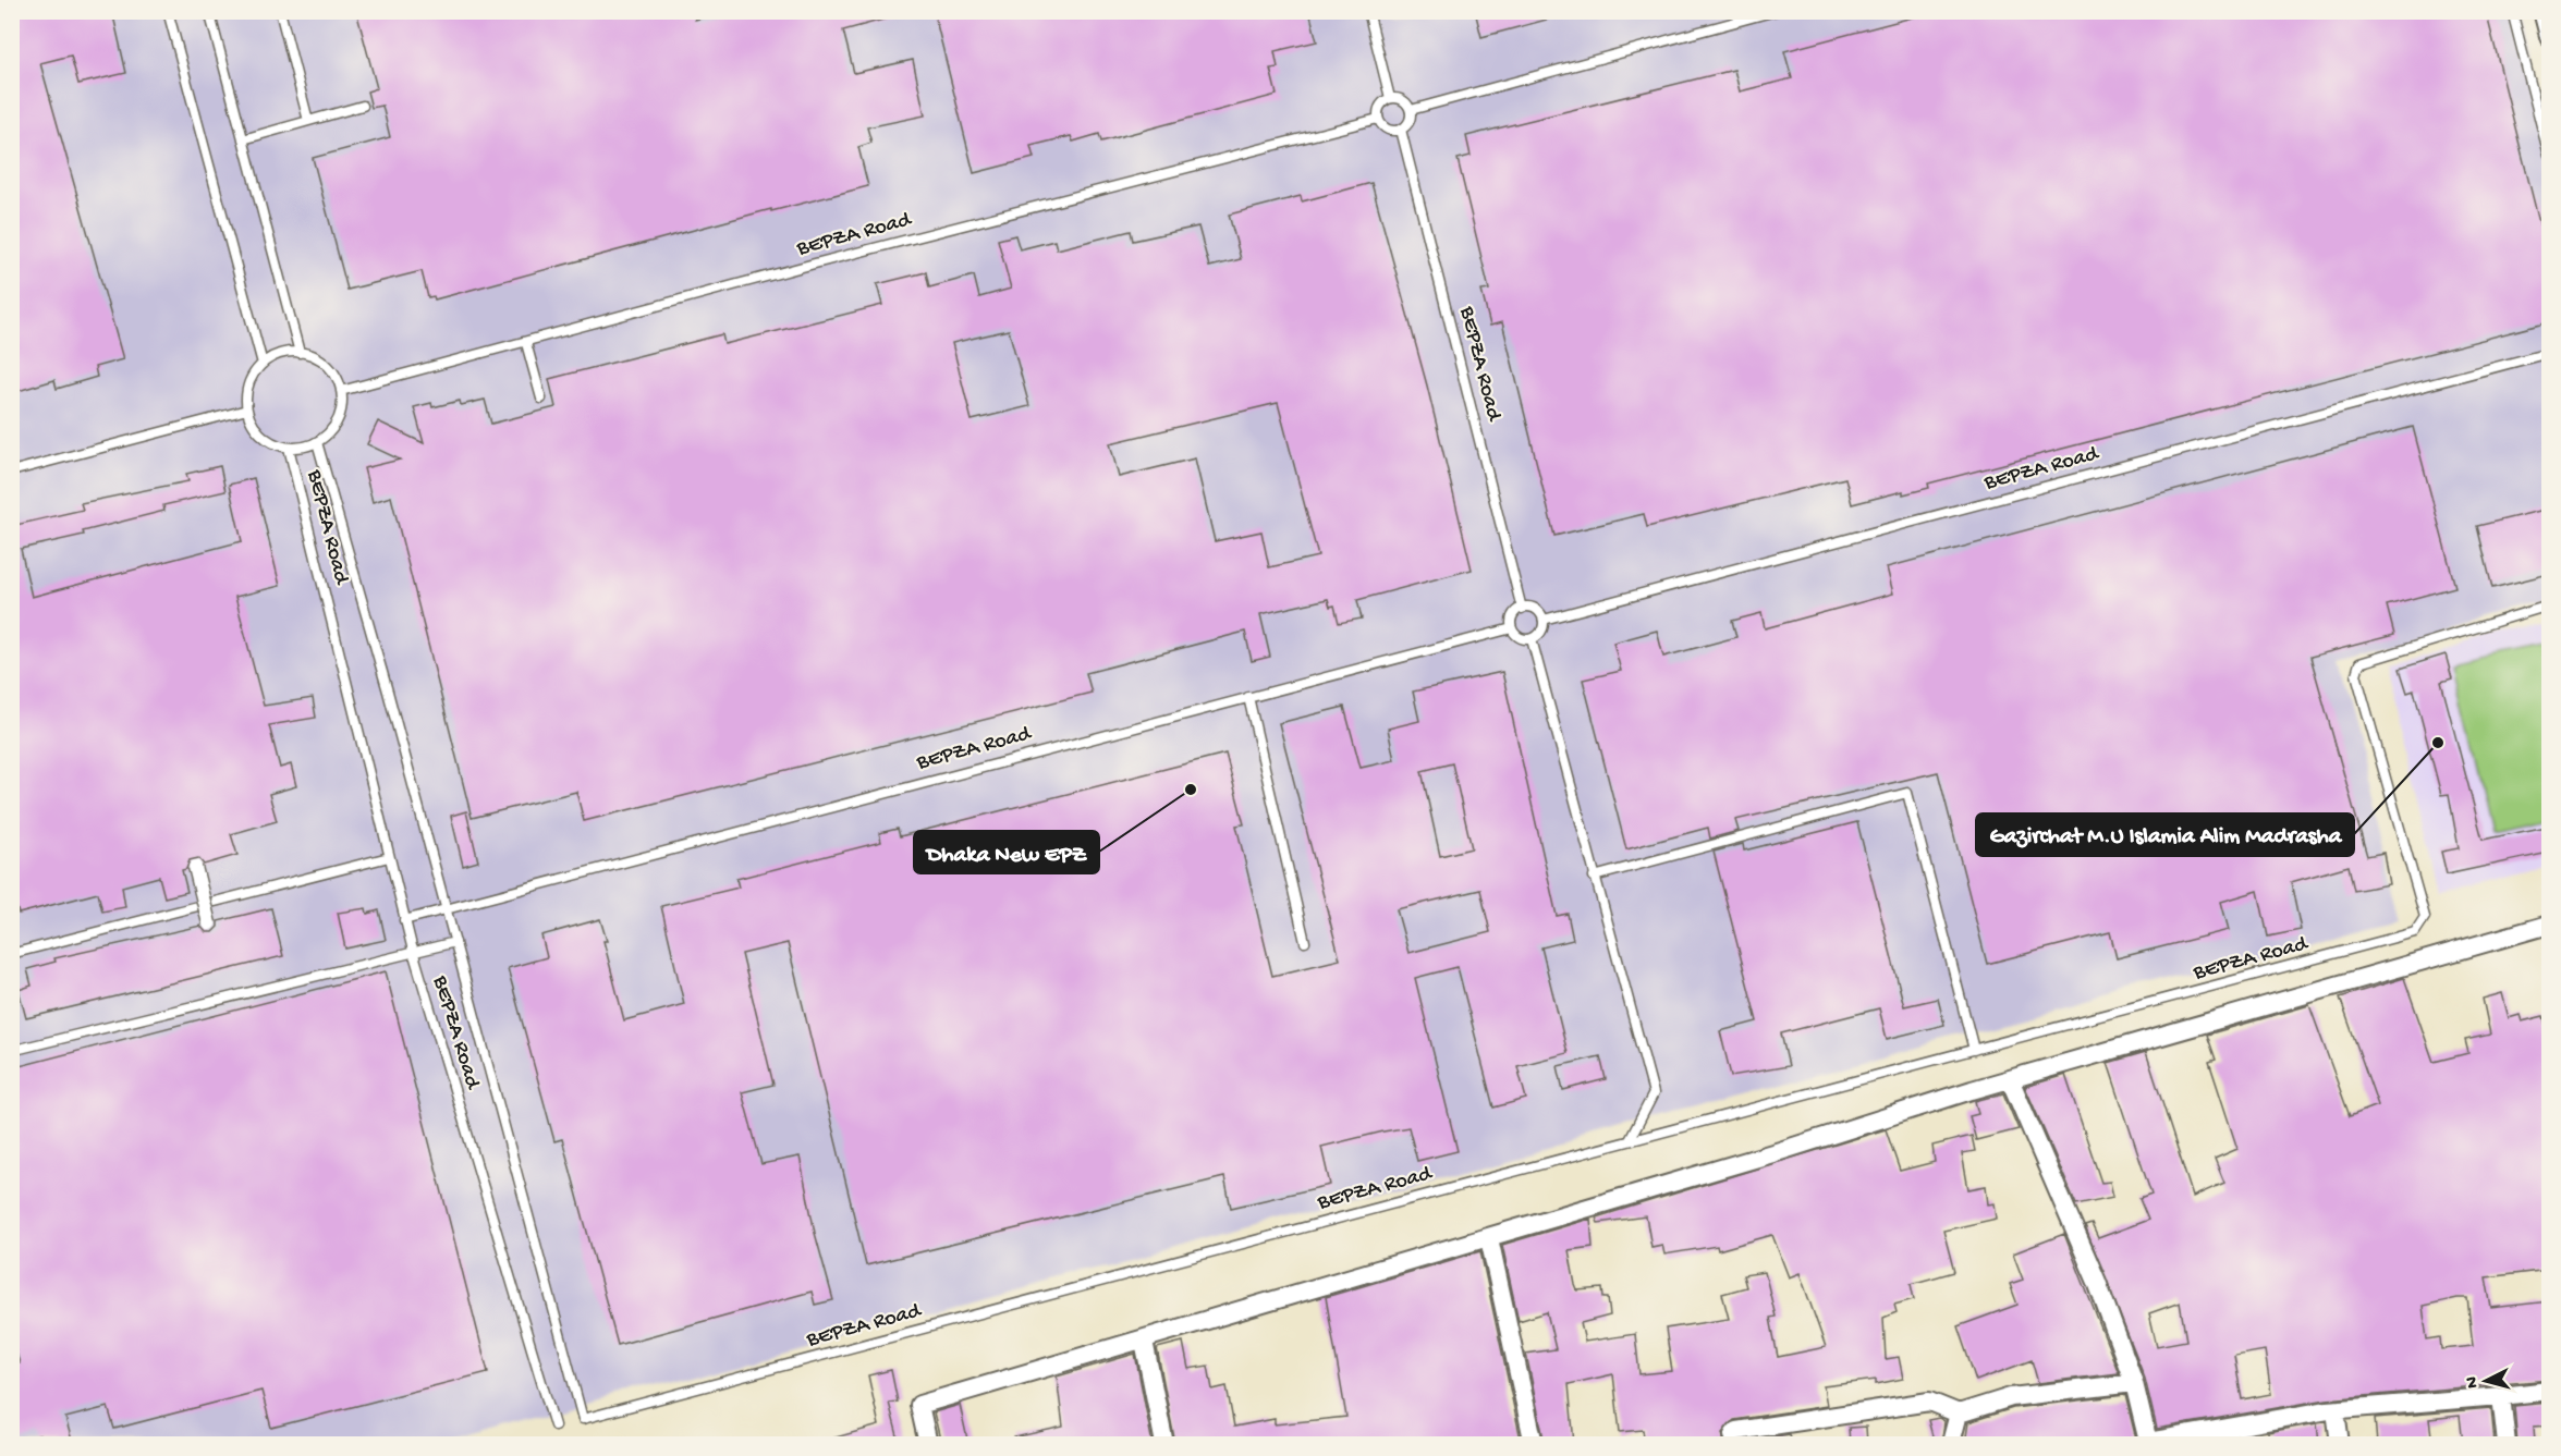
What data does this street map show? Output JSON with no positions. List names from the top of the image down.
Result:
{
  "streets": {
    "lane": ["BEPZA Road"]
  },
  "places": ["Gazirchat M.U Islamia Alim Madrasha", "Dhaka New EPZ"],
  "north": "left"
}
